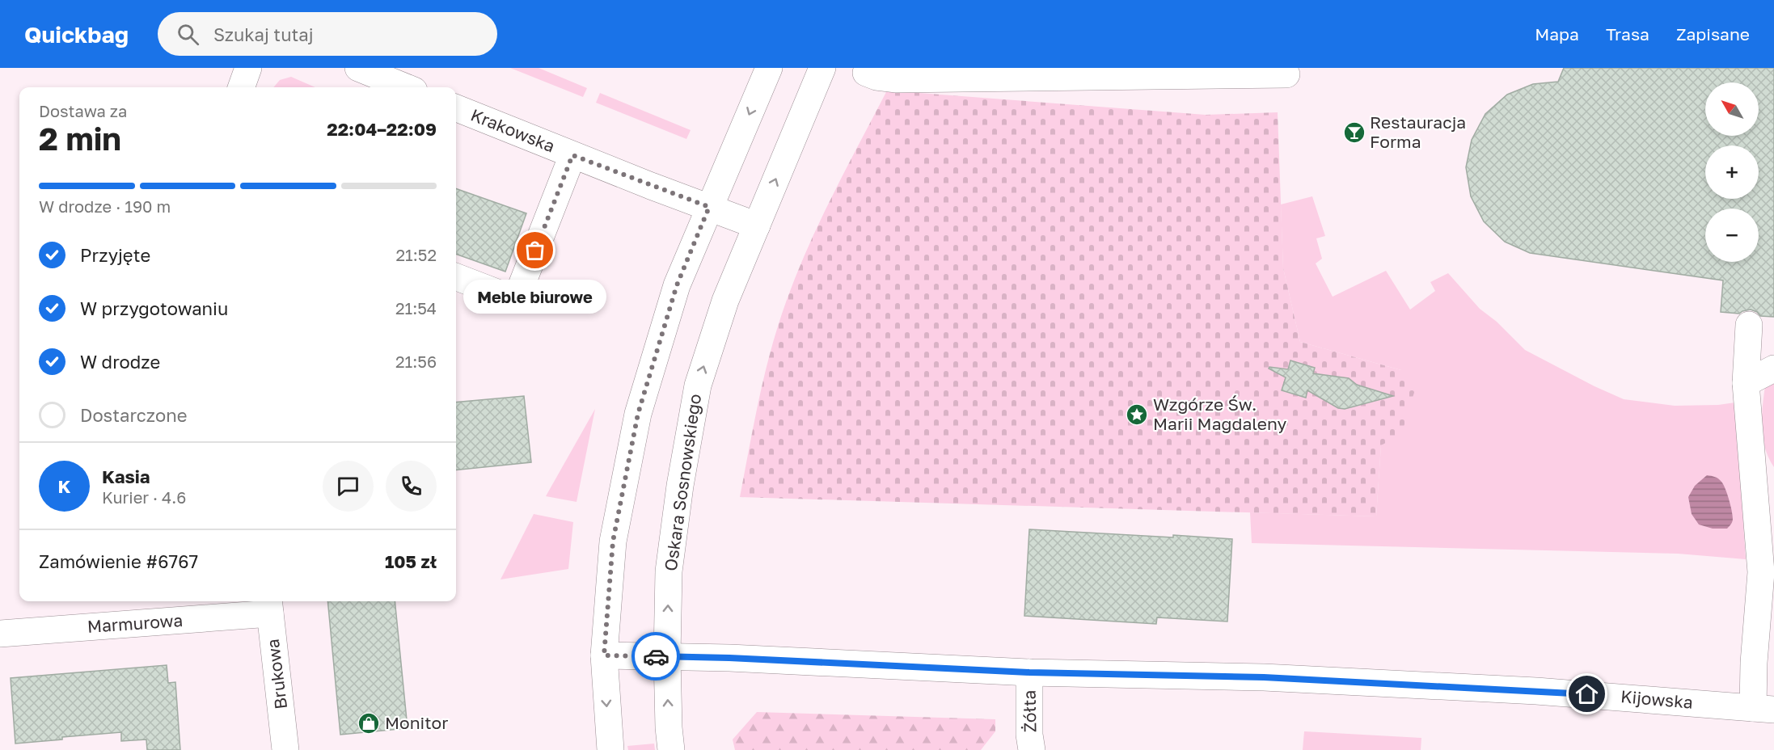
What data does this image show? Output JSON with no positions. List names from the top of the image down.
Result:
{
  "streets": {
    "street": [
      "Krakowska",
      "Oskara Sosnowskiego",
      "Marmurowa",
      "Brukowa",
      "Kijowska",
      "Żółta"
    ]
  },
  "crossings": [
    ["Krakowska", "Oskara Sosnowskiego"],
    ["Oskara Sosnowskiego", "Kijowska"],
    ["Marmurowa", "Brukowa"],
    ["Kijowska", "Żółta"]
  ],
  "places": {
    "bar": ["Restauracja Forma"],
    "other": ["Meble biurowe"],
    "place": ["Wzgórze Św. Marii Magdaleny"],
    "shop": ["Monitor"]
  },
  "north": "top left",
  "page": {
    "header": "Quickbag",
    "search": "Szukaj tutaj",
    "nav": ["Mapa", "Trasa", "Zapisane"],
    "map_buttons": ["+", "−"],
    "heading": ["2 min", "Dostawa za", "22:04–22:09"],
    "panel": [
      "Kasia",
      "Kurier · 4.6",
      "Zamówienie #6767",
      "105 zł"
    ],
    "bar": "W drodze · 190 m",
    "list": [
      ["Przyjęte", "21:52"],
      ["W przygotowaniu", "21:54"],
      ["W drodze", "21:56"],
      "Dostarczone"
    ],
    "bubble": "Meble biurowe",
    "round": "K"
  }
}
